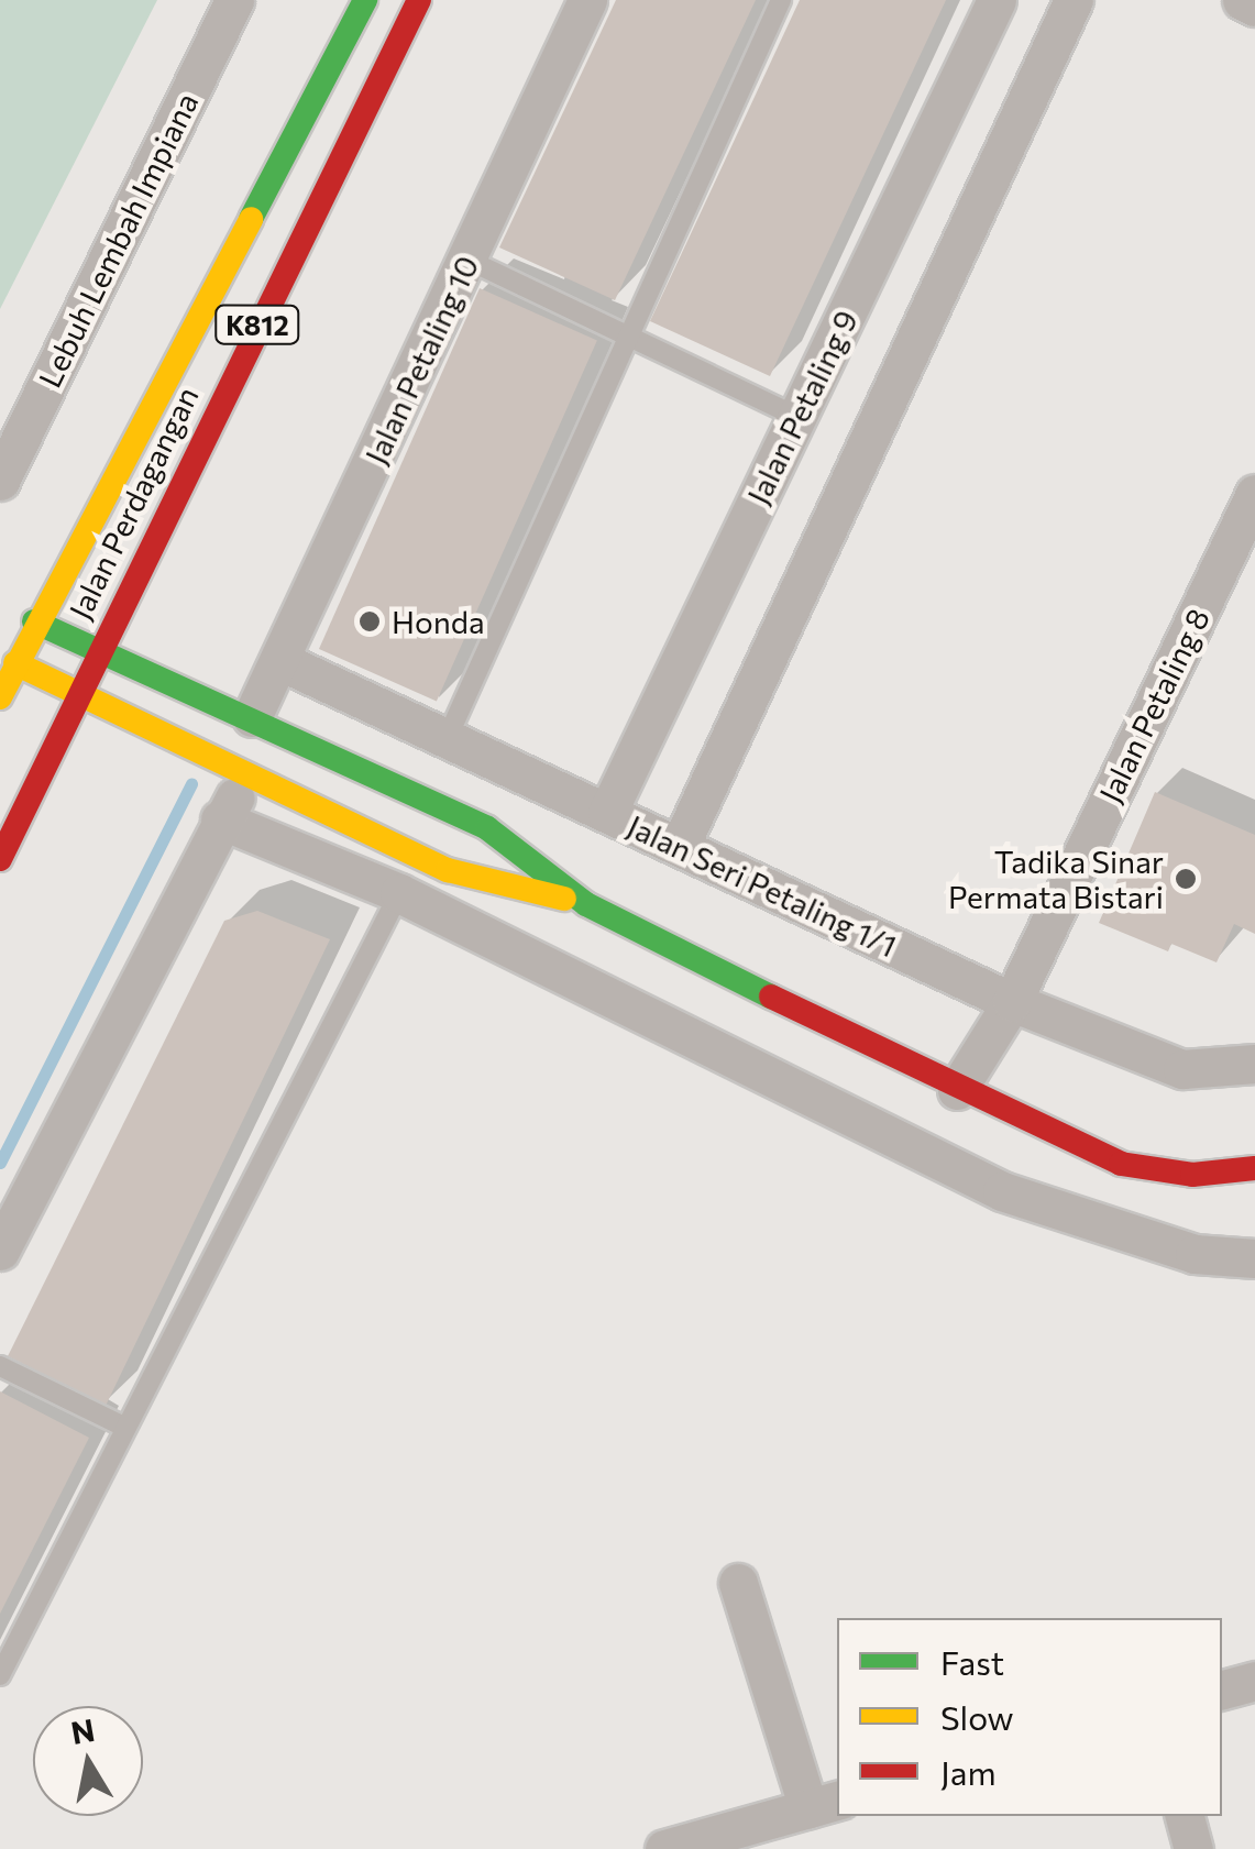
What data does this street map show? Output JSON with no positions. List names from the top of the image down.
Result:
{
  "streets": {
    "street": [
      "Lebuh Lembah Impiana",
      "K812",
      "Jalan Petaling 10",
      "Jalan Petaling 9",
      "Jalan Perdagangan",
      "Jalan Petaling 8",
      "Jalan Seri Petaling 1/1"
    ]
  },
  "crossings": [
    ["Jalan Petaling 10", "Jalan Seri Petaling 1/1"],
    ["Jalan Petaling 9", "Jalan Seri Petaling 1/1"],
    ["Jalan Petaling 8", "Jalan Seri Petaling 1/1"]
  ],
  "places": ["Honda", "Tadika Sinar Permata Bistari"],
  "legend": ["Fast", "Slow", "Jam"],
  "north": "top"
}
